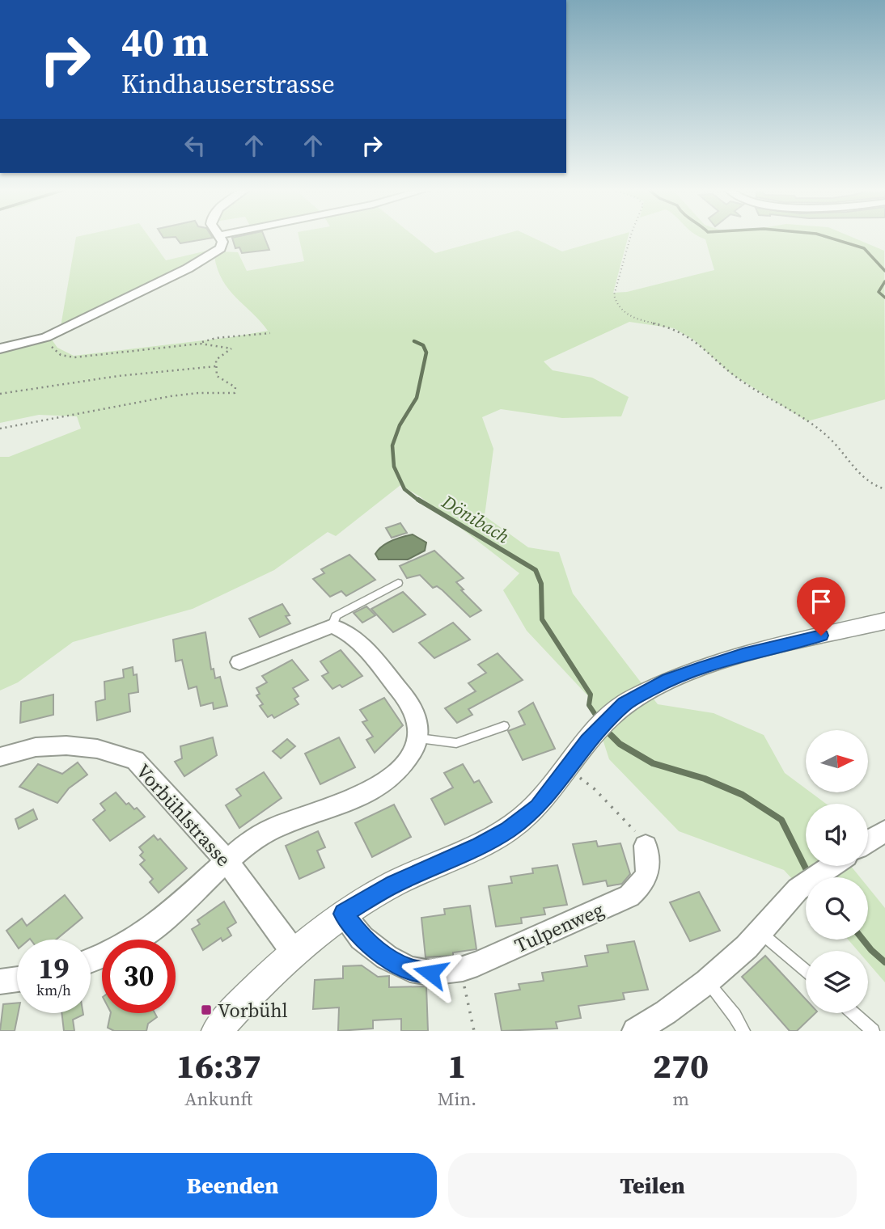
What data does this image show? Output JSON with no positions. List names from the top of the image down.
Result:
{
  "streets": {
    "street": ["Vorbühlstrasse", "Tulpenweg"]
  },
  "water": ["Dönibach"],
  "places": {
    "transit": ["Vorbühl"]
  },
  "north": "right",
  "page": {
    "turn": ["40 m", "Kindhauserstrasse"],
    "speed": "19 km/h",
    "limit": "30",
    "eta": [
      "16:37",
      "Ankunft",
      "1",
      "Min.",
      "270",
      "m"
    ],
    "buttons": ["Beenden", "Teilen"]
  }
}
